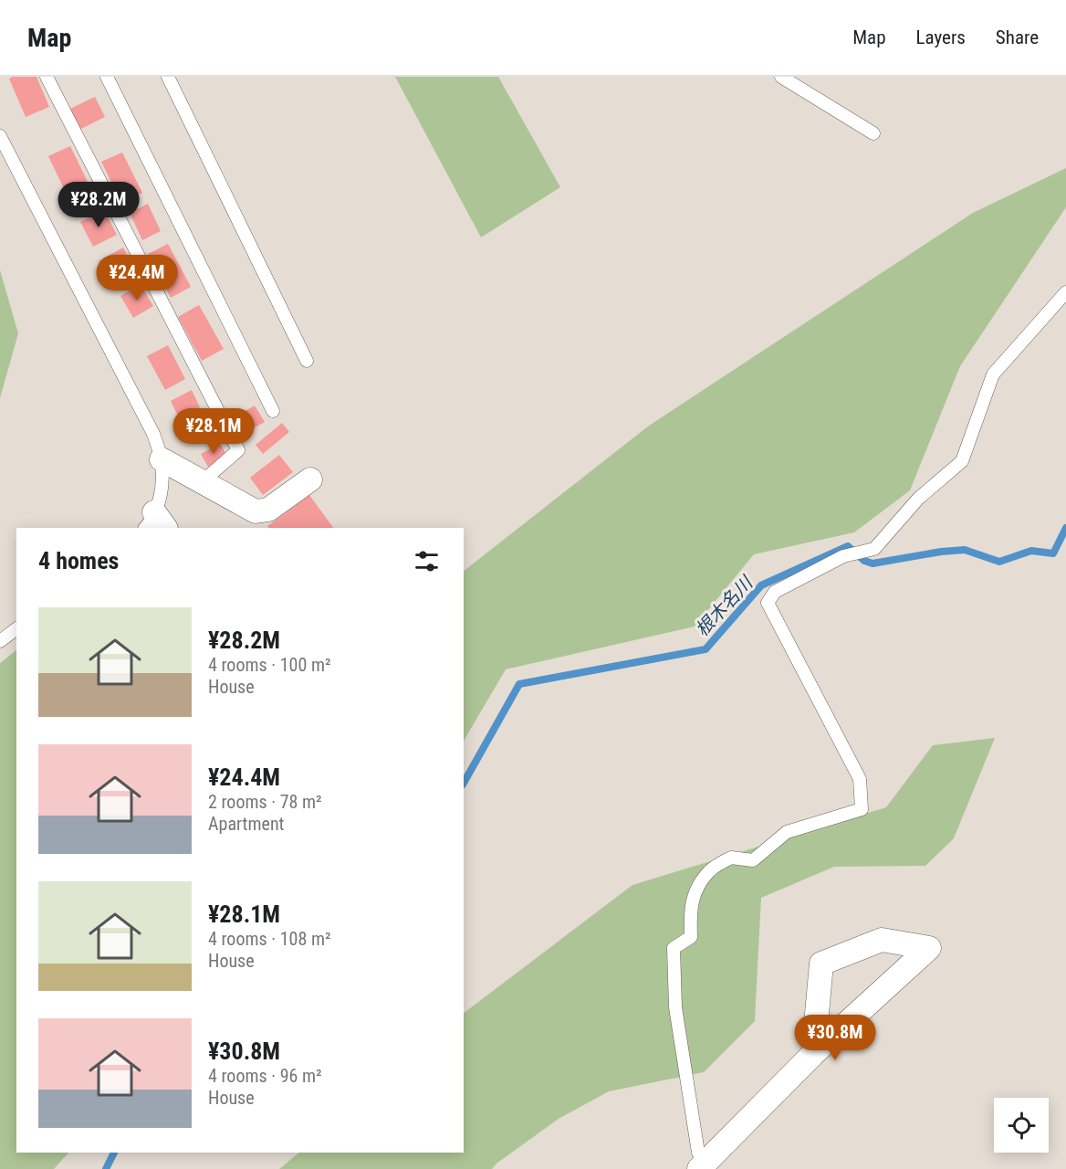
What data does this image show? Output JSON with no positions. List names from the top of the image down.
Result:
{
  "water": ["根木名川"],
  "page": {
    "header": "Map",
    "nav": ["Map", "Layers", "Share"],
    "price": [
      "¥28.2M",
      "¥24.4M",
      "¥28.1M",
      "¥30.8M"
    ],
    "heading": "4 homes",
    "list": [
      {
        "name": "¥28.2M",
        "note": "4 rooms · 100 m² · House"
      },
      {
        "name": "¥24.4M",
        "note": "2 rooms · 78 m² · Apartment"
      },
      {
        "name": "¥28.1M",
        "note": "4 rooms · 108 m² · House"
      },
      {
        "name": "¥30.8M",
        "note": "4 rooms · 96 m² · House"
      }
    ]
  }
}
